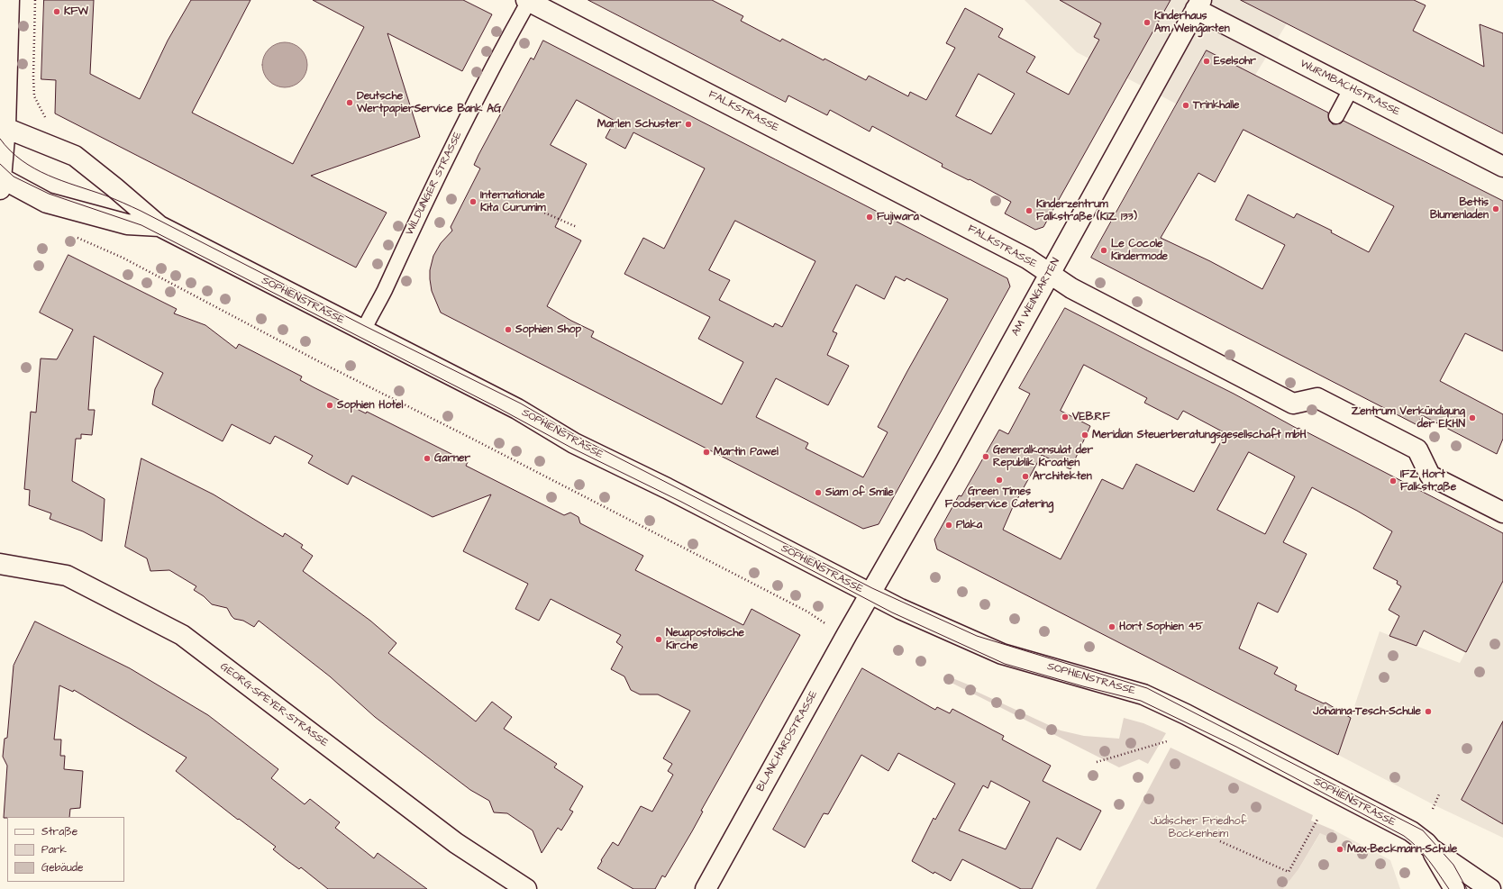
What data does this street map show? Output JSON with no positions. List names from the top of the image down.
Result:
{
  "streets": {
    "street": [
      "WURMBACHSTRASSE",
      "FALKSTRASSE",
      "AM WEINGARTEN",
      "SOPHIENSTRASSE",
      "GEORG-SPEYER-STRASSE",
      "BLANCHARDSTRASSE"
    ],
    "lane": ["WILDUNGER STRASSE"]
  },
  "crossings": [
    ["WURMBACHSTRASSE", "AM WEINGARTEN"],
    ["FALKSTRASSE", "WILDUNGER STRASSE"],
    ["FALKSTRASSE", "AM WEINGARTEN"],
    ["WILDUNGER STRASSE", "SOPHIENSTRASSE"],
    ["AM WEINGARTEN", "SOPHIENSTRASSE"],
    ["AM WEINGARTEN", "BLANCHARDSTRASSE"],
    ["SOPHIENSTRASSE", "BLANCHARDSTRASSE"]
  ],
  "parks": ["Jüdischer Friedhof Bockenheim"],
  "places": [
    "KFW",
    "Kinderhaus Am Weingarten",
    "Eselsohr",
    "Deutsche WertpapierService Bank AG",
    "Trinkhalle",
    "Marlen Schuster",
    "Internationale Kita Curumim",
    "Bettis Blumenladen",
    "Kinderzentrum Falkstraße (KiZ 133)",
    "Fujiwara",
    "Le Cocole Kindermode",
    "Sophien Shop",
    "Sophien Hotel",
    "VEB.RF",
    "Zentrum Verkündigung der EKHN",
    "Meridian Steuerberatungsgesellschaft mbH",
    "Martin Pawel",
    "Generalkonsulat der Republik Kroatien",
    "Garner",
    "Architekten",
    "Green Times Foodservice Catering",
    "IFZ Hort Falkstraße",
    "Siam of Smile",
    "Plaka",
    "Hort Sophien 45",
    "Neuapostolische Kirche",
    "Johanna-Tesch-Schule",
    "Max-Beckmann-Schule"
  ],
  "legend": ["Straße", "Park", "Gebäude"]
}
